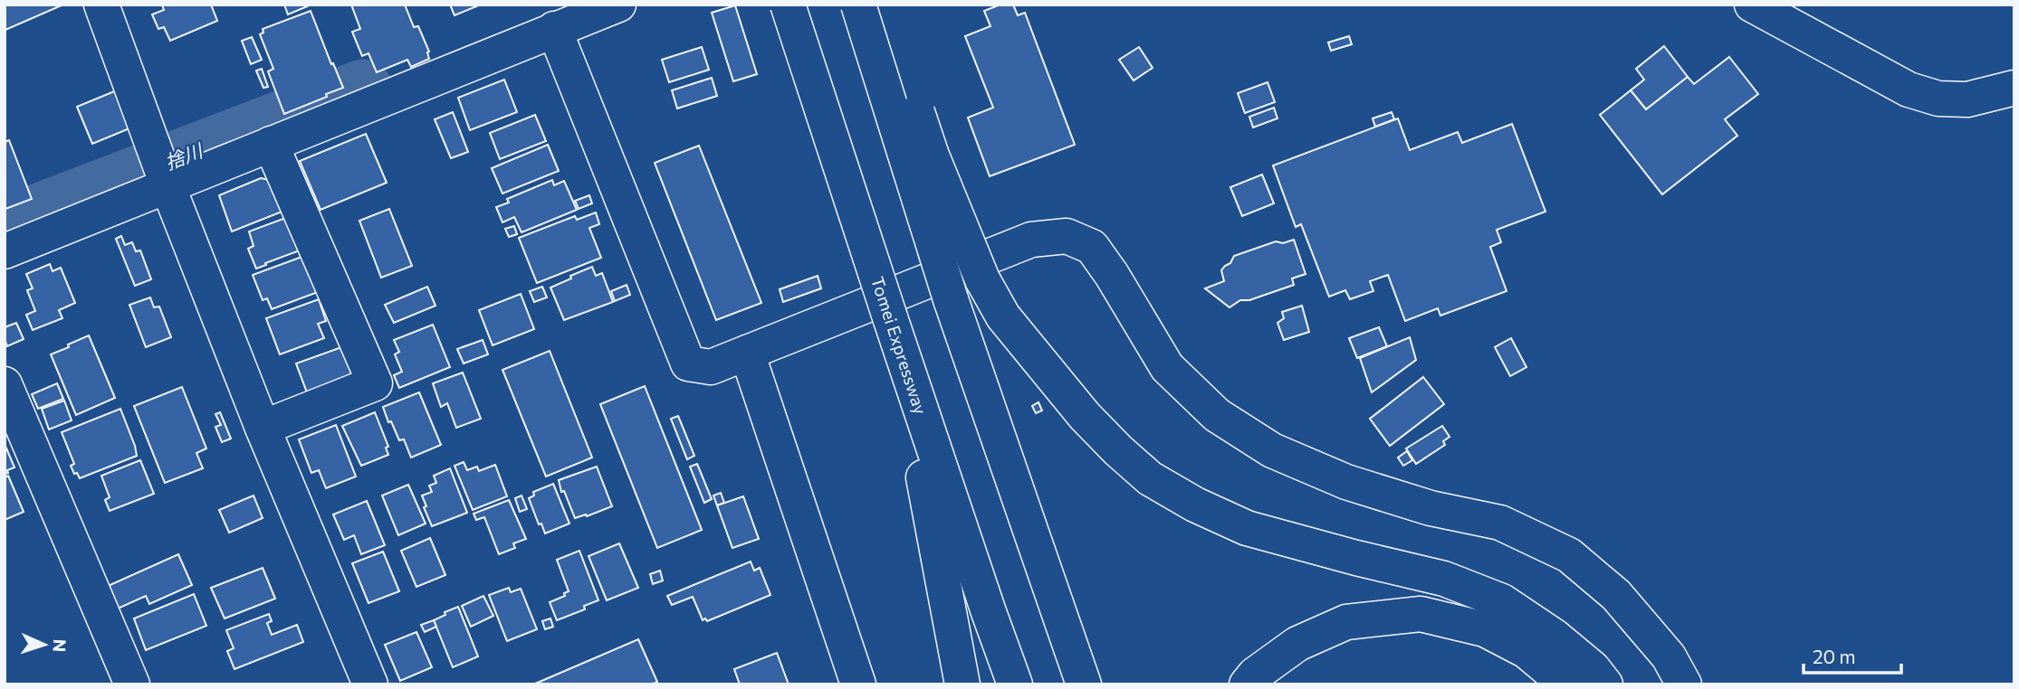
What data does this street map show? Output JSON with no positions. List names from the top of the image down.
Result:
{
  "streets": {
    "main road": ["Tomei Expressway"]
  },
  "water": ["捨川"],
  "scale_bar": "20 m",
  "north": "right"
}
